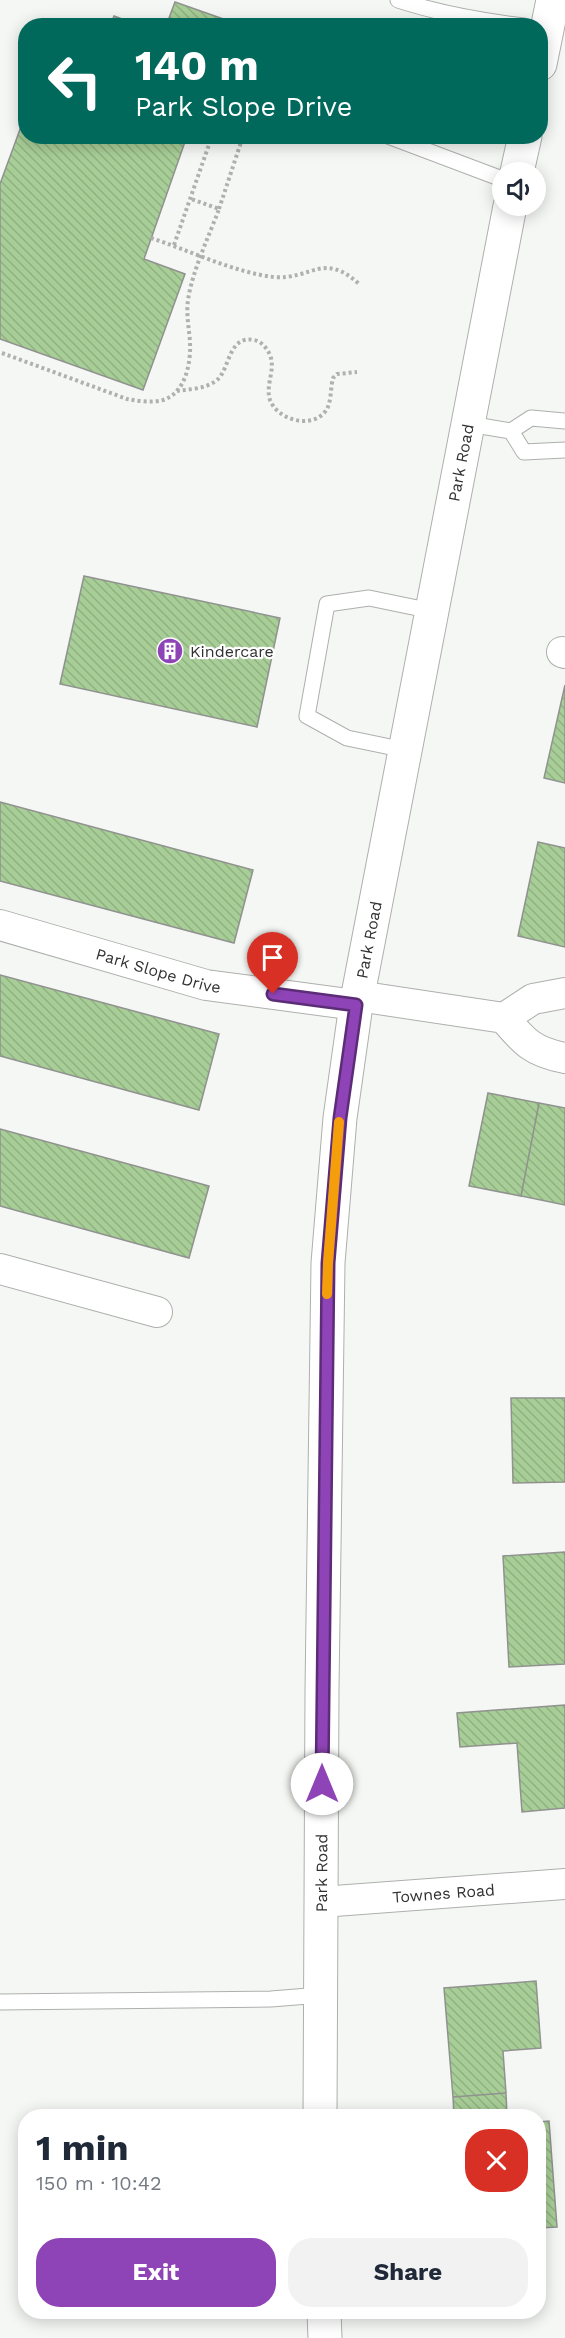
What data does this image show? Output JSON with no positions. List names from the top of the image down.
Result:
{
  "streets": {
    "main road": ["Park Road"],
    "street": ["Park Slope Drive", "Townes Road"]
  },
  "crossings": [
    ["Park Road", "Park Slope Drive"],
    ["Park Road", "Townes Road"]
  ],
  "places": {
    "building": ["Kindercare"]
  },
  "page": {
    "turn": ["140 m", "Park Slope Drive"],
    "heading": ["1 min", "150 m · 10:42"],
    "buttons": ["Exit", "Share"]
  }
}
